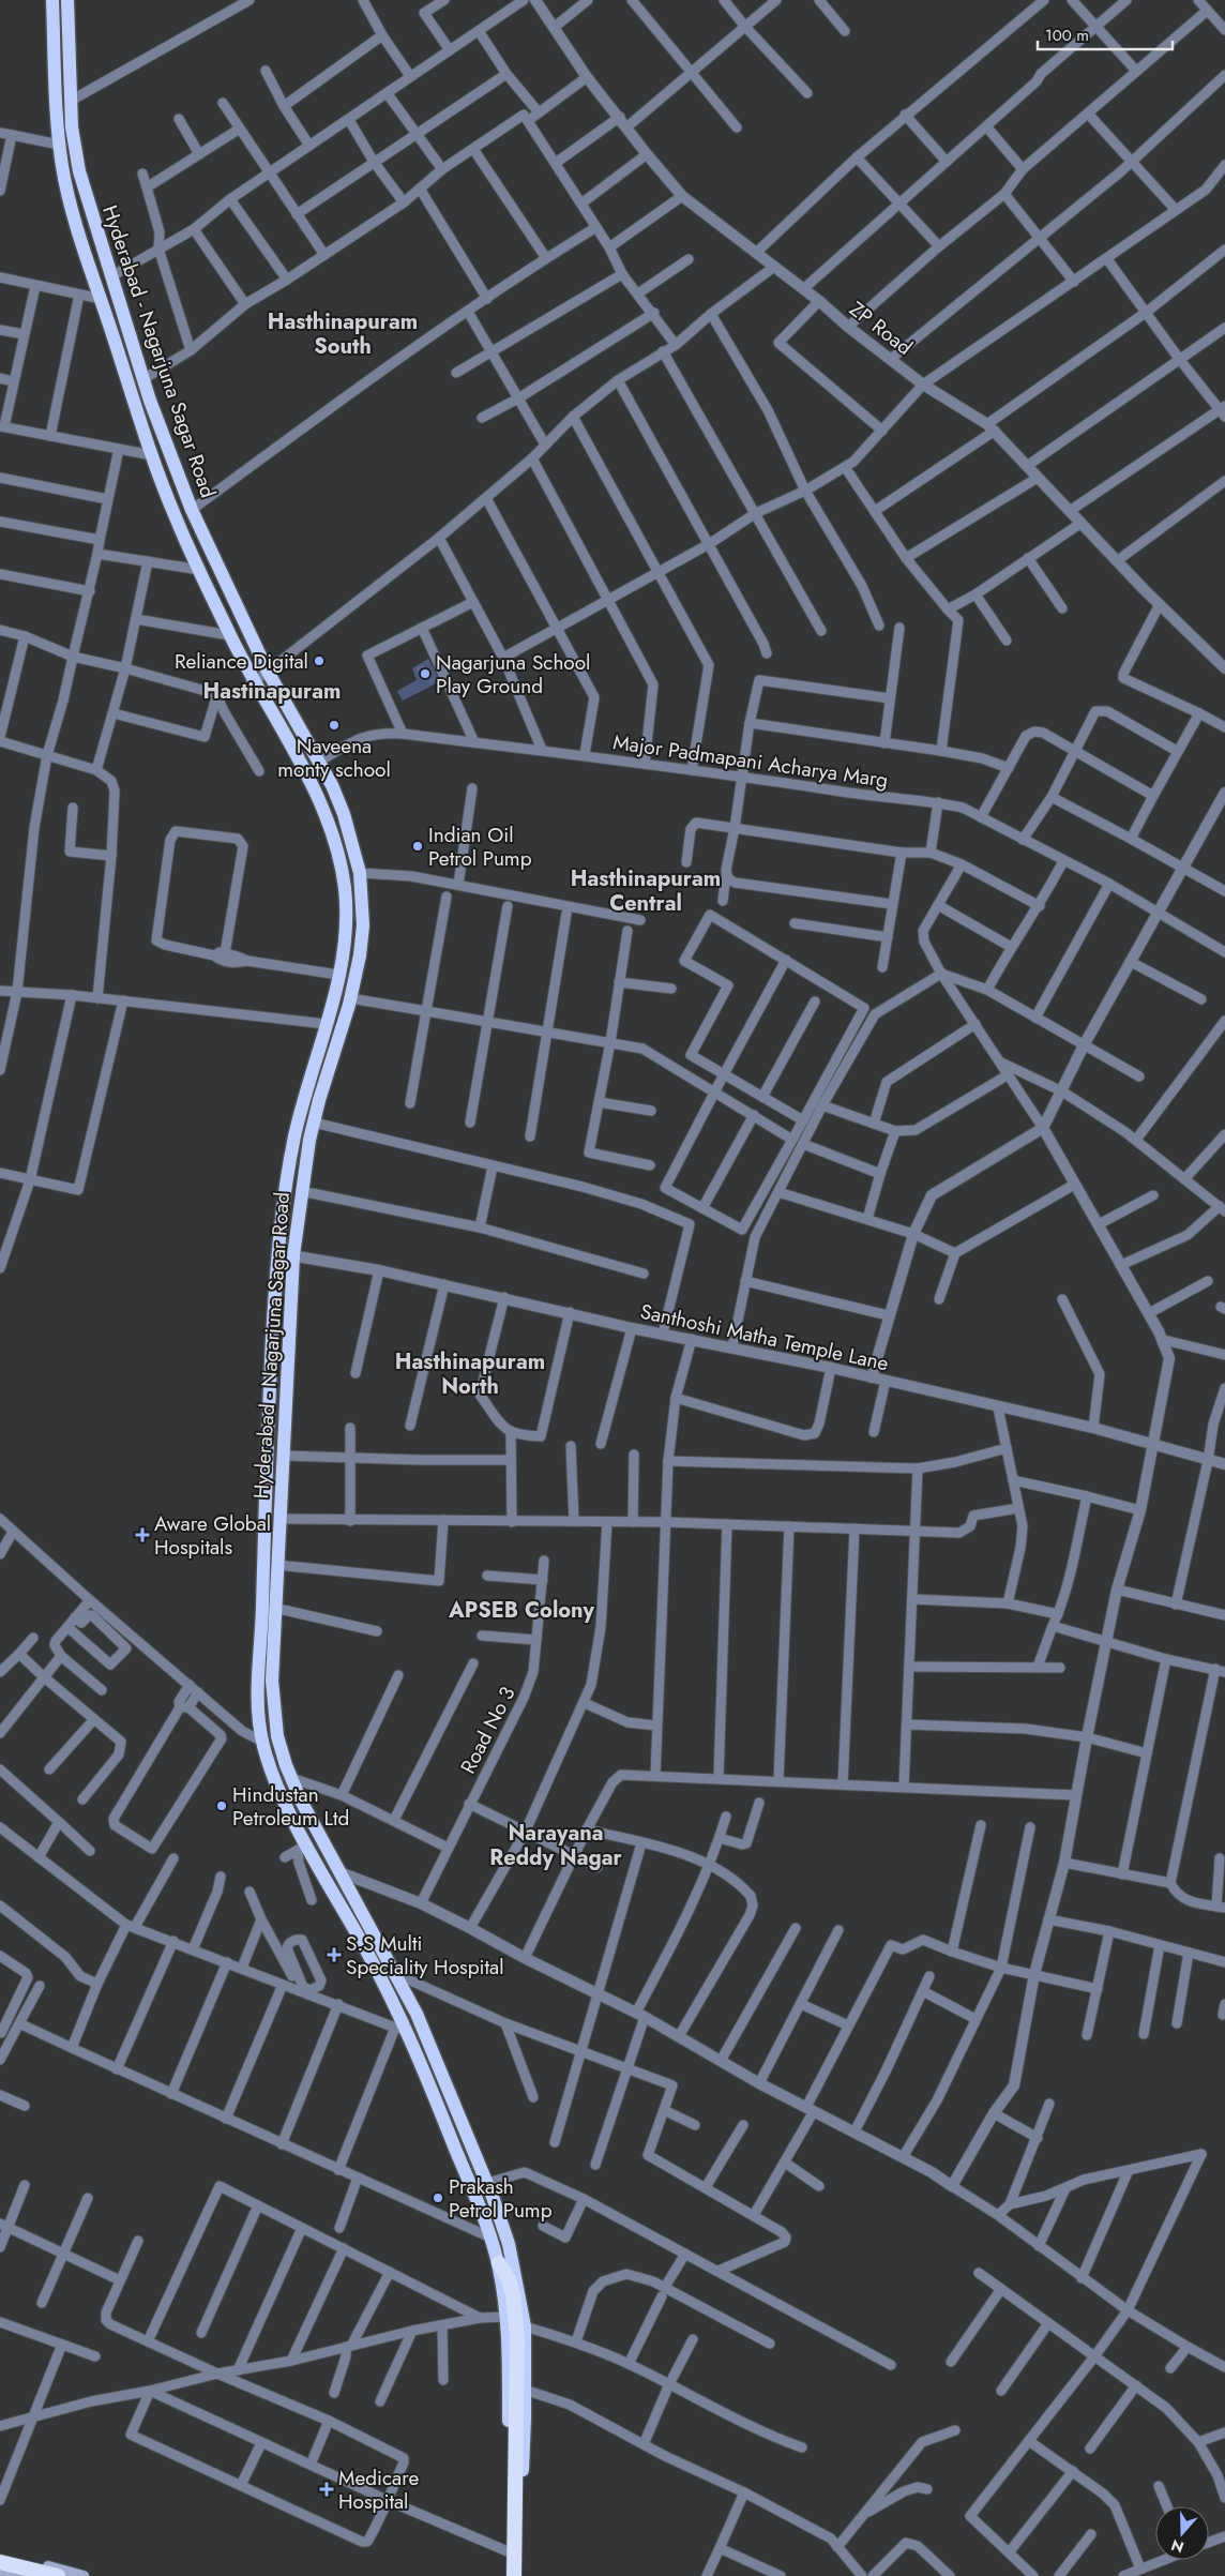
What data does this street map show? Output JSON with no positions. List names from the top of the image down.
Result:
{
  "streets": {
    "main road": ["Hyderabad - Nagarjuna Sagar Road"],
    "street": [
      "ZP Road",
      "Major Padmapani Acharya Marg",
      "Santhoshi Matha Temple Lane",
      "Road No 3"
    ]
  },
  "crossings": [
    ["Hyderabad - Nagarjuna Sagar Road", "Major Padmapani Acharya Marg"],
    ["Hyderabad - Nagarjuna Sagar Road", "Santhoshi Matha Temple Lane"]
  ],
  "districts": [
    "Hasthinapuram South",
    "Hastinapuram",
    "Hasthinapuram Central",
    "Hasthinapuram North",
    "APSEB Colony",
    "Narayana Reddy Nagar"
  ],
  "places": {
    "other": [
      "Reliance Digital",
      "Nagarjuna School Play Ground",
      "Naveena monty school",
      "Indian Oil Petrol Pump",
      "Hindustan Petroleum Ltd",
      "Prakash Petrol Pump"
    ],
    "health": ["Aware Global Hospitals", "S.S Multi Speciality Hospital", "Medicare Hospital"]
  },
  "scale_bar": "100 m",
  "north": "bottom"
}
